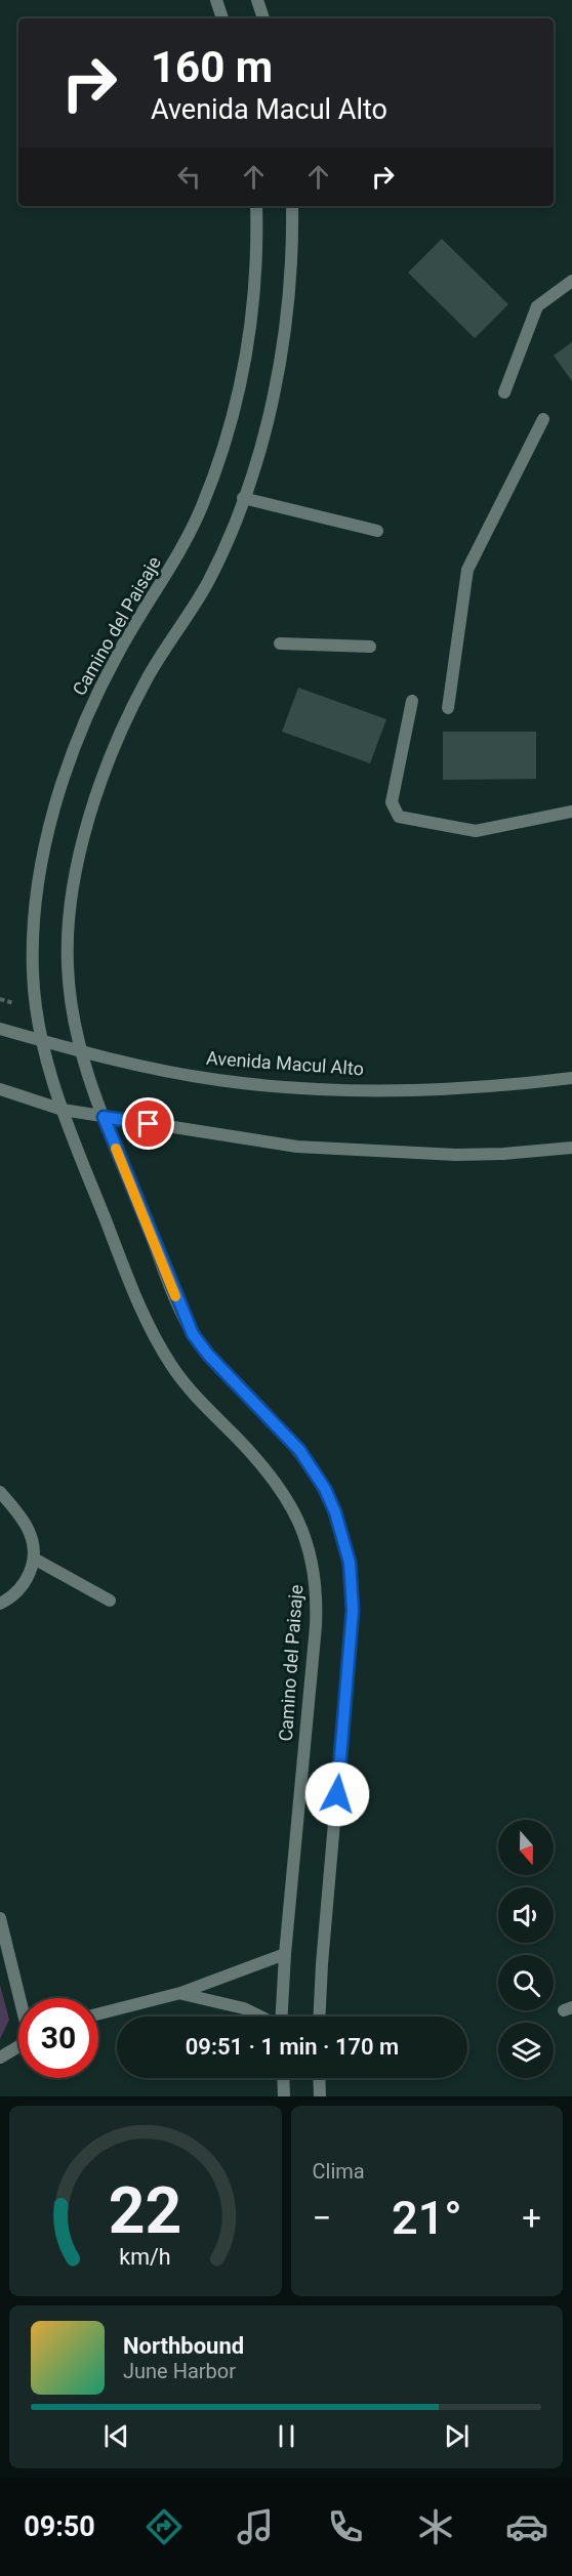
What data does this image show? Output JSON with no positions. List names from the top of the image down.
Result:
{
  "streets": {
    "street": ["Camino del Paisaje", "Avenida Macul Alto"]
  },
  "crossings": [
    ["Camino del Paisaje", "Avenida Macul Alto"]
  ],
  "north": "bottom",
  "page": {
    "turn": ["160 m", "Avenida Macul Alto"],
    "limit": "30",
    "trip": "09:51 · 1 min · 170 m",
    "tile": "Clima",
    "heat": ["−", "21°", "+"],
    "song": ["Northbound", "June Harbor"],
    "tabs": "09:50",
    "gauge": ["22", "km/h"]
  }
}
